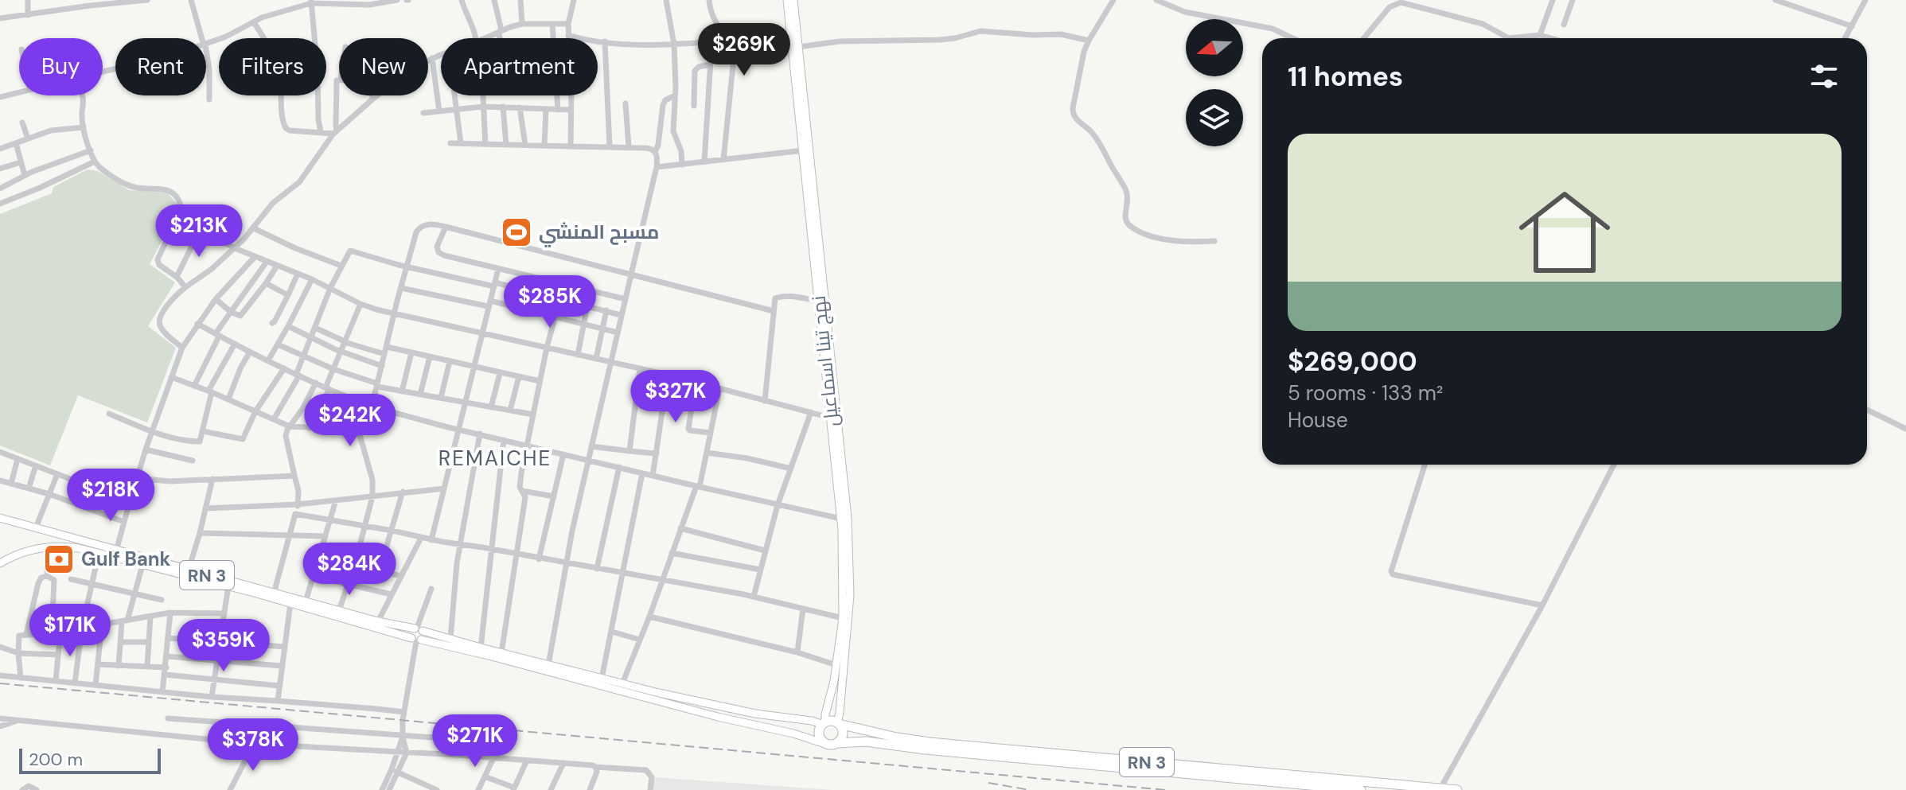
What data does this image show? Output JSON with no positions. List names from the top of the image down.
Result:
{
  "streets": {
    "highway": ["RN 3"],
    "main road": ["نهج تينا اسماعيل"]
  },
  "crossings": [
    ["نهج تينا اسماعيل", "RN 3"]
  ],
  "districts": ["REMAICHE"],
  "places": {
    "sports": ["مسبح المنشي"],
    "bank": ["Gulf Bank"]
  },
  "scale_bar": "200 m",
  "north": "left",
  "page": {
    "price": [
      "$269K",
      "$213K",
      "$285K",
      "$327K",
      "$242K",
      "$218K",
      "$284K",
      "$171K",
      "$359K",
      "$271K",
      "$378K"
    ],
    "chip": [
      "Buy",
      "Rent",
      "Filters",
      "New",
      "Apartment"
    ],
    "heading": "11 homes",
    "list": [
      {
        "name": "$269,000",
        "note": "5 rooms · 133 m² · House"
      }
    ],
    "scale": "200 m"
  }
}
